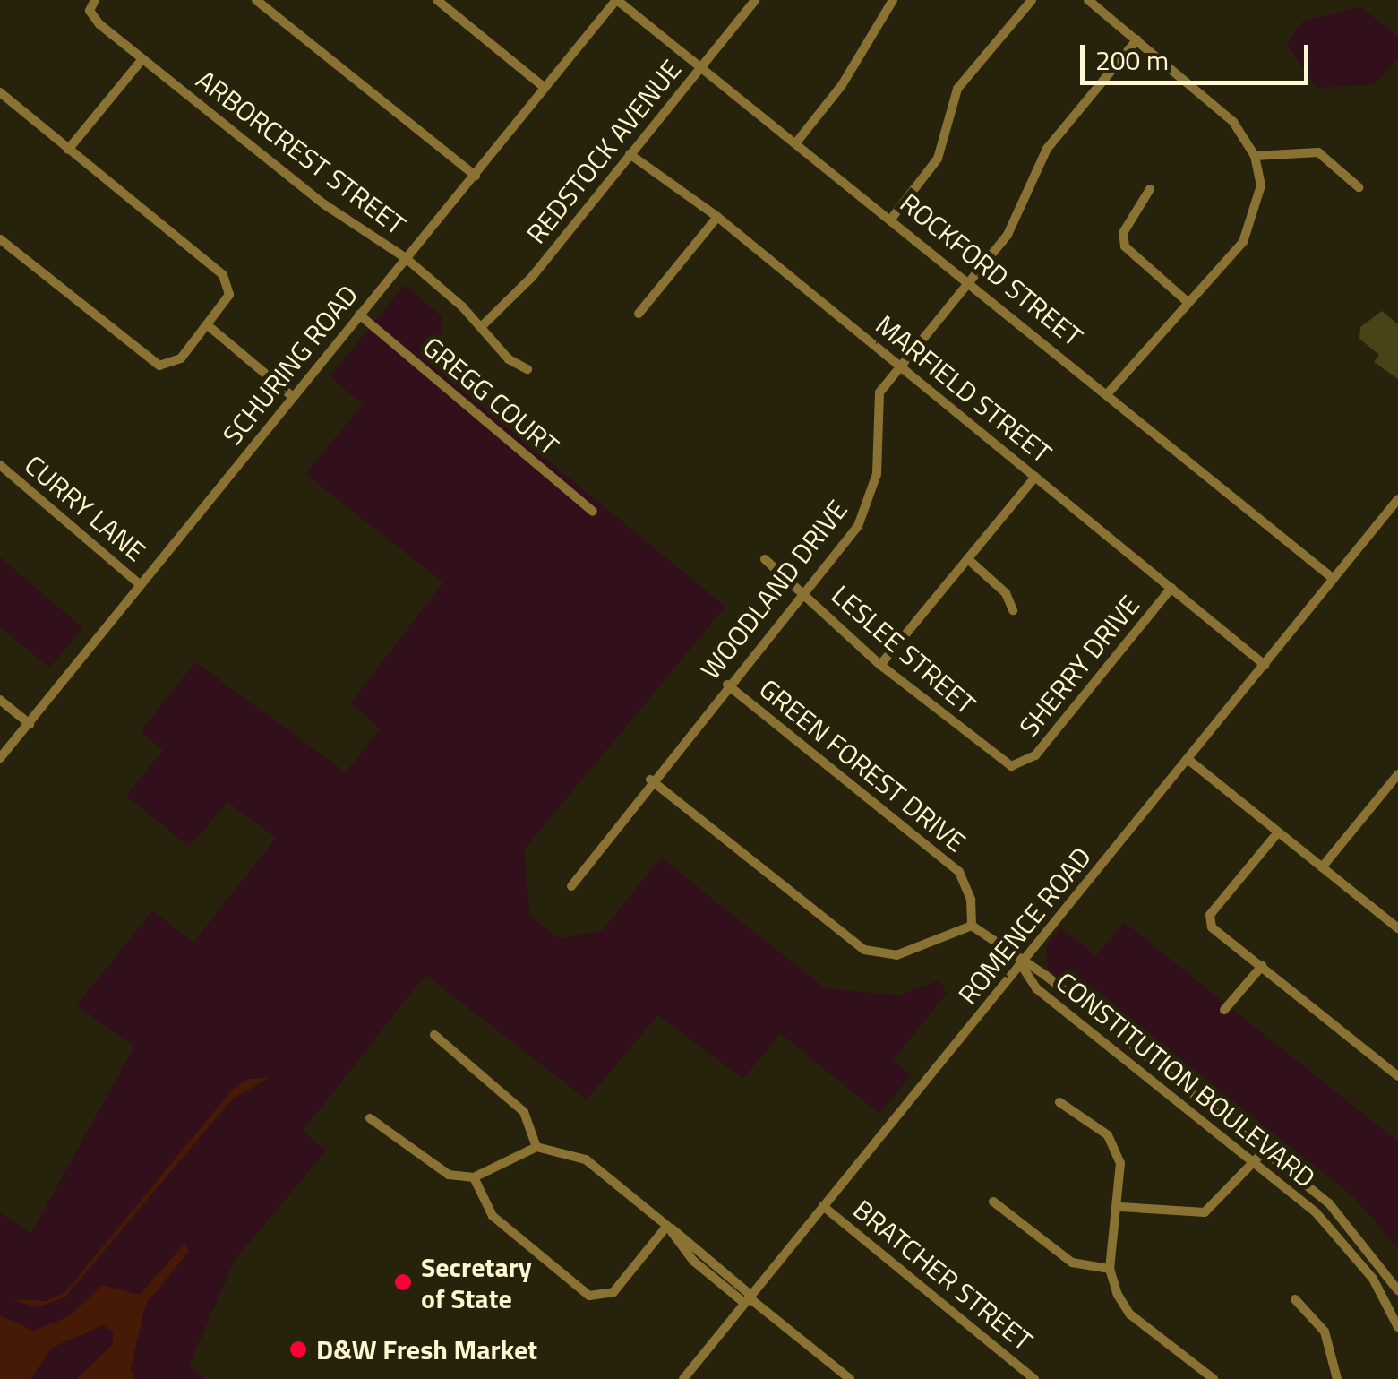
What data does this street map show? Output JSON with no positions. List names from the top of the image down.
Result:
{
  "streets": {
    "street": [
      "REDSTOCK AVENUE",
      "ARBORCREST STREET",
      "ROCKFORD STREET",
      "SCHURING ROAD",
      "MARFIELD STREET",
      "GREGG COURT",
      "CURRY LANE",
      "WOODLAND DRIVE",
      "LESLEE STREET",
      "SHERRY DRIVE",
      "GREEN FOREST DRIVE",
      "ROMENCE ROAD",
      "CONSTITUTION BOULEVARD",
      "BRATCHER STREET"
    ]
  },
  "crossings": [
    ["REDSTOCK AVENUE", "ARBORCREST STREET"],
    ["REDSTOCK AVENUE", "ROCKFORD STREET"],
    ["REDSTOCK AVENUE", "MARFIELD STREET"],
    ["ARBORCREST STREET", "SCHURING ROAD"],
    ["ROCKFORD STREET", "SCHURING ROAD"],
    ["ROCKFORD STREET", "WOODLAND DRIVE"],
    ["ROCKFORD STREET", "ROMENCE ROAD"],
    ["SCHURING ROAD", "GREGG COURT"],
    ["SCHURING ROAD", "CURRY LANE"],
    ["MARFIELD STREET", "WOODLAND DRIVE"],
    ["MARFIELD STREET", "SHERRY DRIVE"],
    ["MARFIELD STREET", "ROMENCE ROAD"],
    ["WOODLAND DRIVE", "LESLEE STREET"],
    ["WOODLAND DRIVE", "GREEN FOREST DRIVE"],
    ["LESLEE STREET", "SHERRY DRIVE"],
    ["ROMENCE ROAD", "CONSTITUTION BOULEVARD"],
    ["ROMENCE ROAD", "BRATCHER STREET"]
  ],
  "places": ["Secretary of State", "D&W Fresh Market"],
  "scale_bar": "200 m"
}
